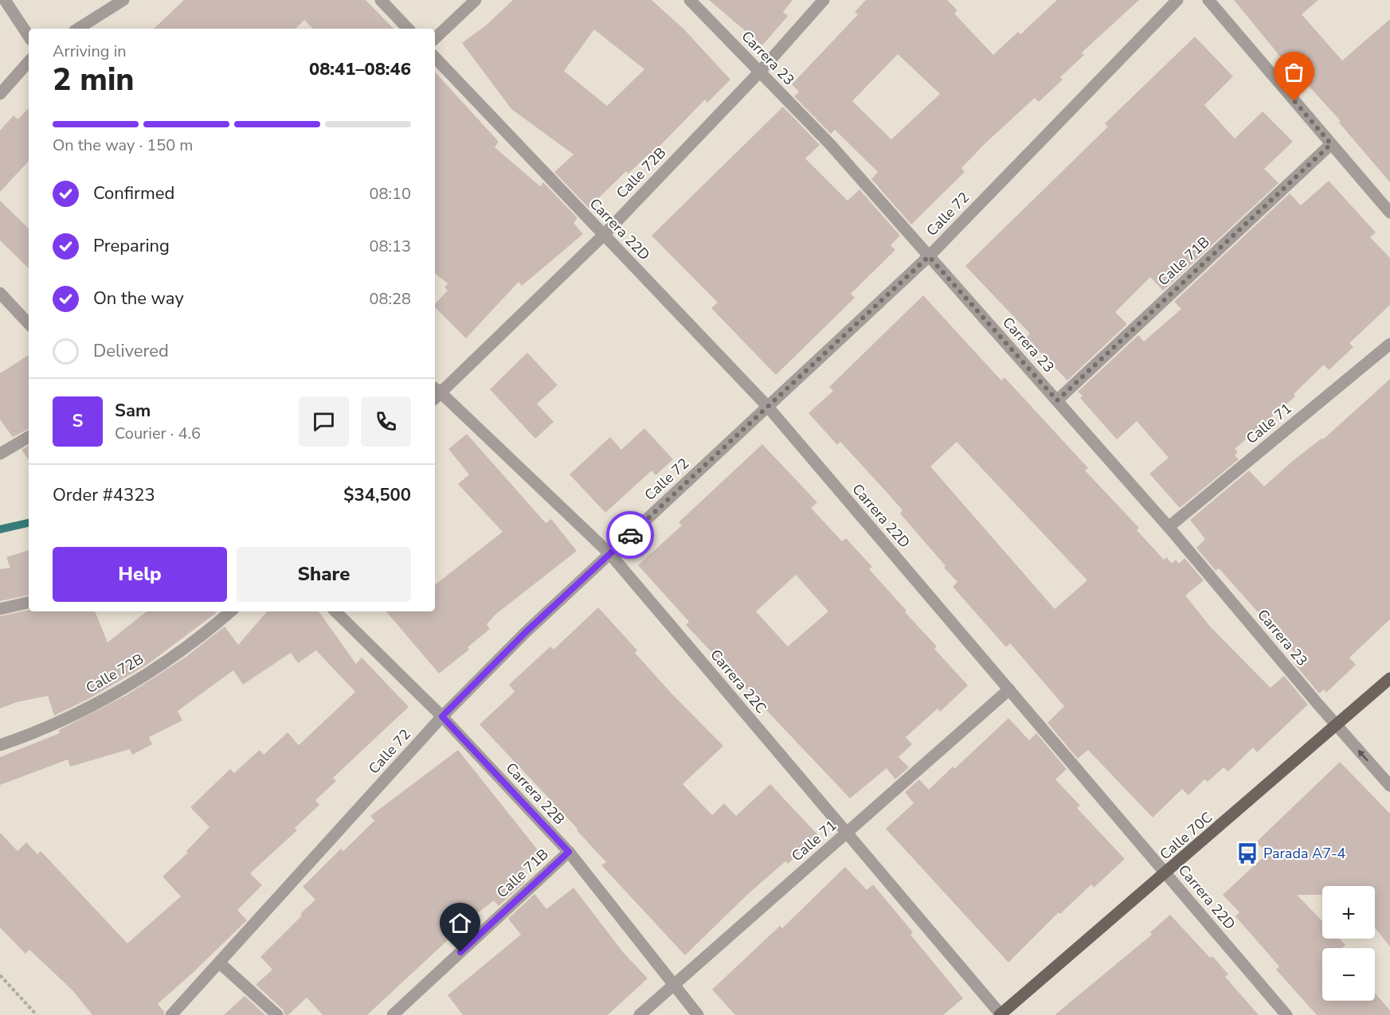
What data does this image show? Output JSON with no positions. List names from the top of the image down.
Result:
{
  "streets": {
    "main road": ["Calle 70C"],
    "street": [
      "Carrera 23",
      "Calle 72B",
      "Calle 72",
      "Carrera 22D",
      "Calle 71B",
      "Calle 71",
      "Carrera 22C",
      "Carrera 22B"
    ]
  },
  "crossings": [
    ["Carrera 23", "Calle 72B"],
    ["Carrera 23", "Calle 72"],
    ["Carrera 23", "Calle 71B"],
    ["Carrera 23", "Calle 71"],
    ["Carrera 23", "Calle 70C"],
    ["Calle 72B", "Carrera 22D"],
    ["Calle 72B", "Carrera 22C"],
    ["Calle 72", "Carrera 22D"],
    ["Calle 72", "Carrera 22C"],
    ["Calle 72", "Carrera 22B"],
    ["Carrera 22D", "Calle 71"],
    ["Carrera 22D", "Calle 70C"],
    ["Calle 71B", "Carrera 22B"],
    ["Calle 71", "Carrera 22C"],
    ["Calle 71", "Carrera 22B"],
    ["Carrera 22C", "Calle 70C"]
  ],
  "places": {
    "bus stop": ["Parada A7-4"]
  },
  "page": {
    "heading": ["2 min", "Arriving in", "08:41–08:46"],
    "panel": [
      "Sam",
      "Courier · 4.6",
      "Order #4323",
      "$34,500"
    ],
    "bar": "On the way · 150 m",
    "list": [
      ["Confirmed", "08:10"],
      ["Preparing", "08:13"],
      ["On the way", "08:28"],
      "Delivered"
    ],
    "round": "S",
    "buttons": ["Help", "Share"],
    "map_buttons": ["+", "−"]
  }
}
